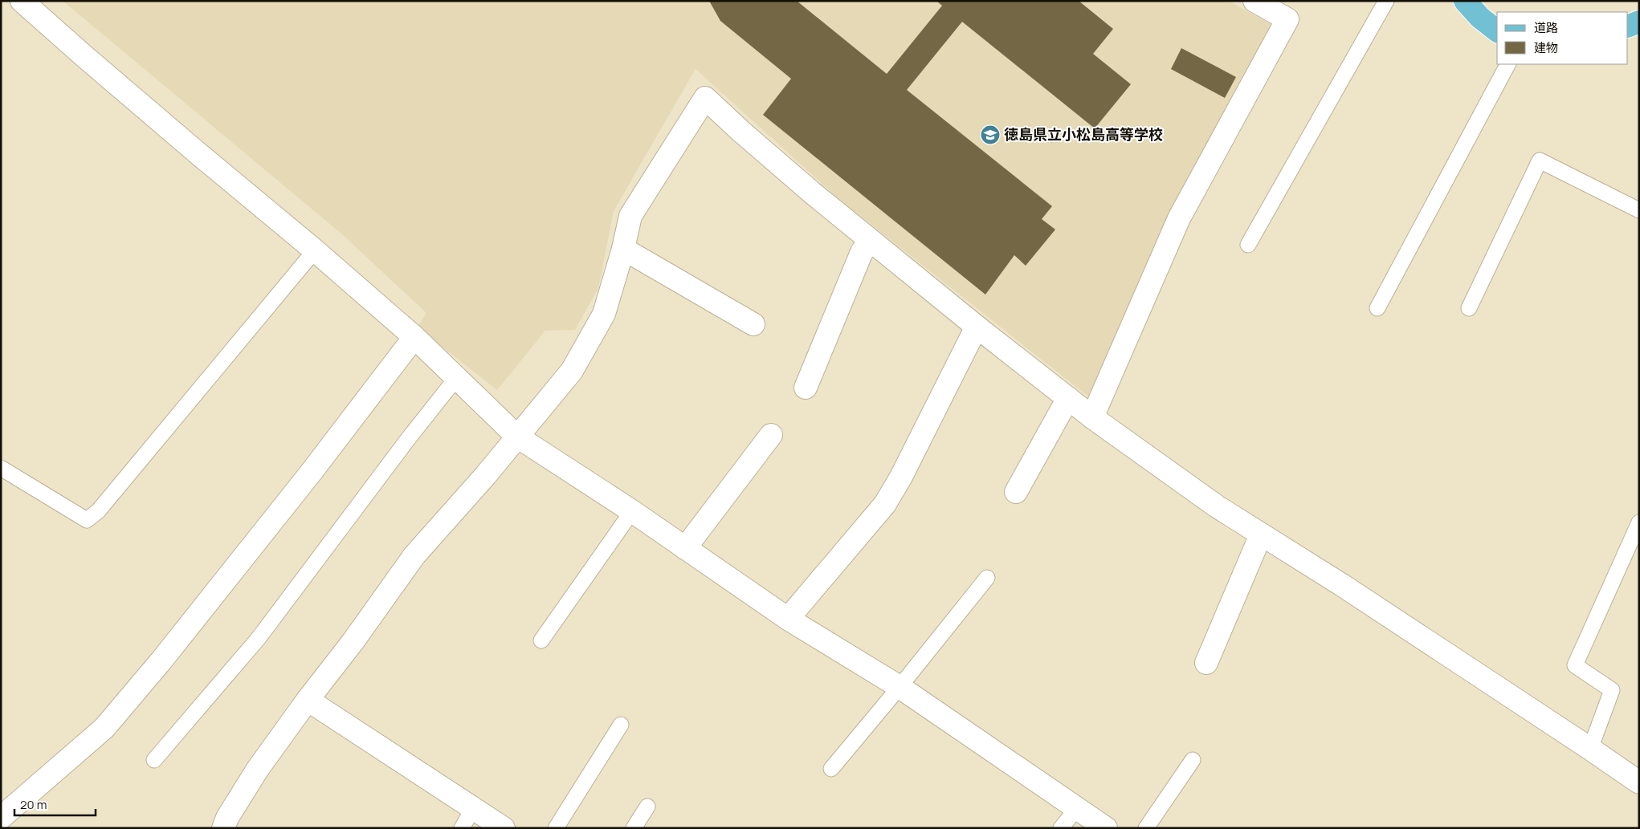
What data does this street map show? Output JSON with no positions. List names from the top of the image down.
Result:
{
  "places": {
    "school or university": ["徳島県立小松島高等学校"]
  },
  "legend": ["道路", "建物"],
  "scale_bar": "20 m"
}
